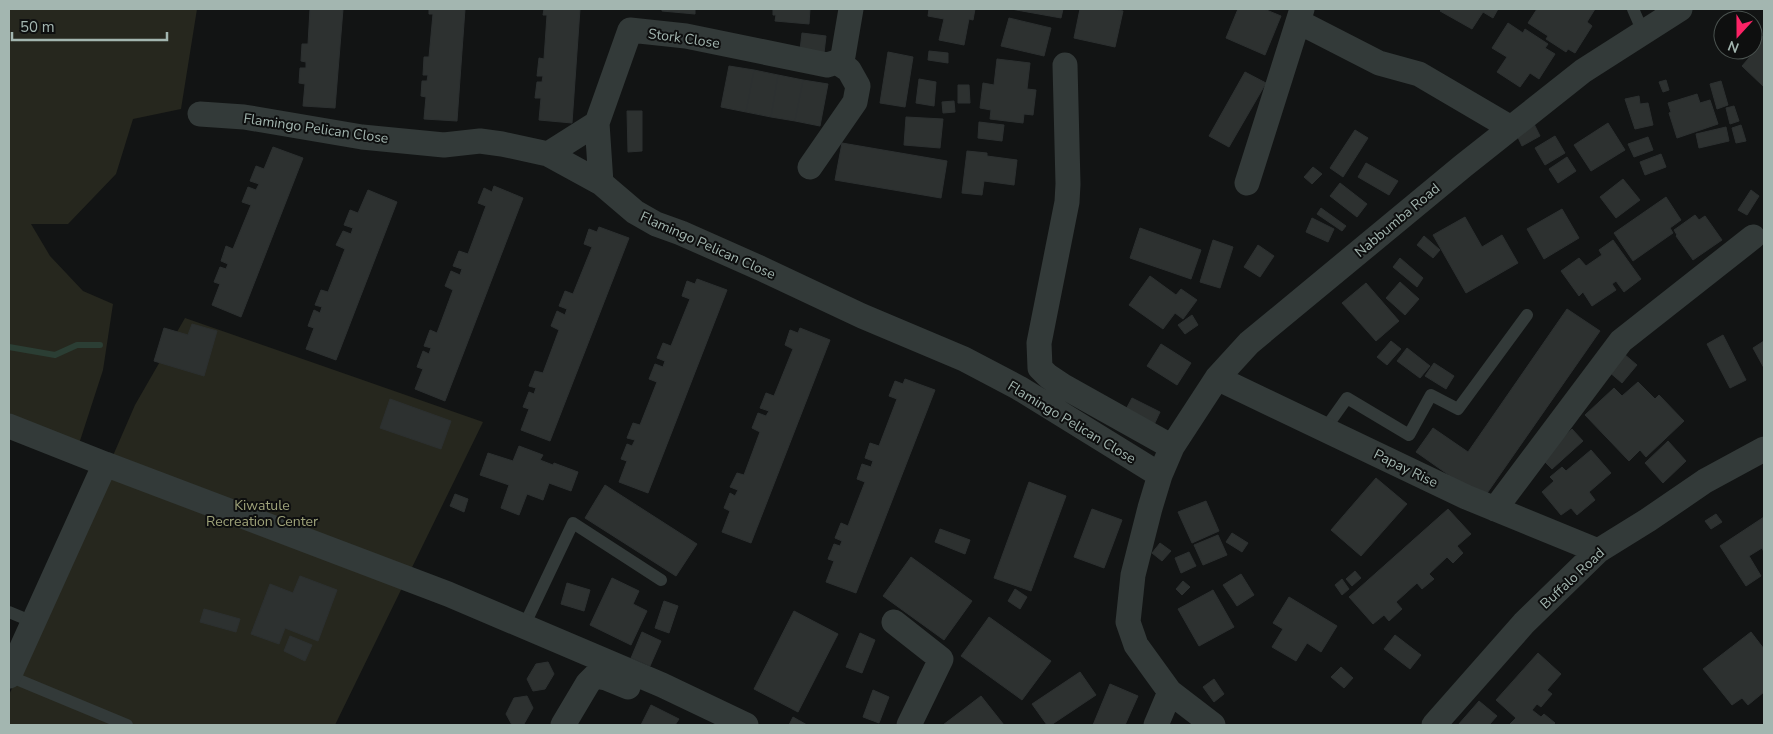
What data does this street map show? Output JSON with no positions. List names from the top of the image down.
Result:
{
  "streets": {
    "street": [
      "Stork Close",
      "Flamingo Pelican Close",
      "Nabbumba Road",
      "Papay Rise",
      "Buffalo Road"
    ]
  },
  "crossings": [
    ["Stork Close", "Flamingo Pelican Close"],
    ["Flamingo Pelican Close", "Nabbumba Road"],
    ["Nabbumba Road", "Papay Rise"],
    ["Papay Rise", "Buffalo Road"]
  ],
  "parks": ["Kiwatule Recreation Center"],
  "scale_bar": "50 m",
  "north": "bottom"
}
